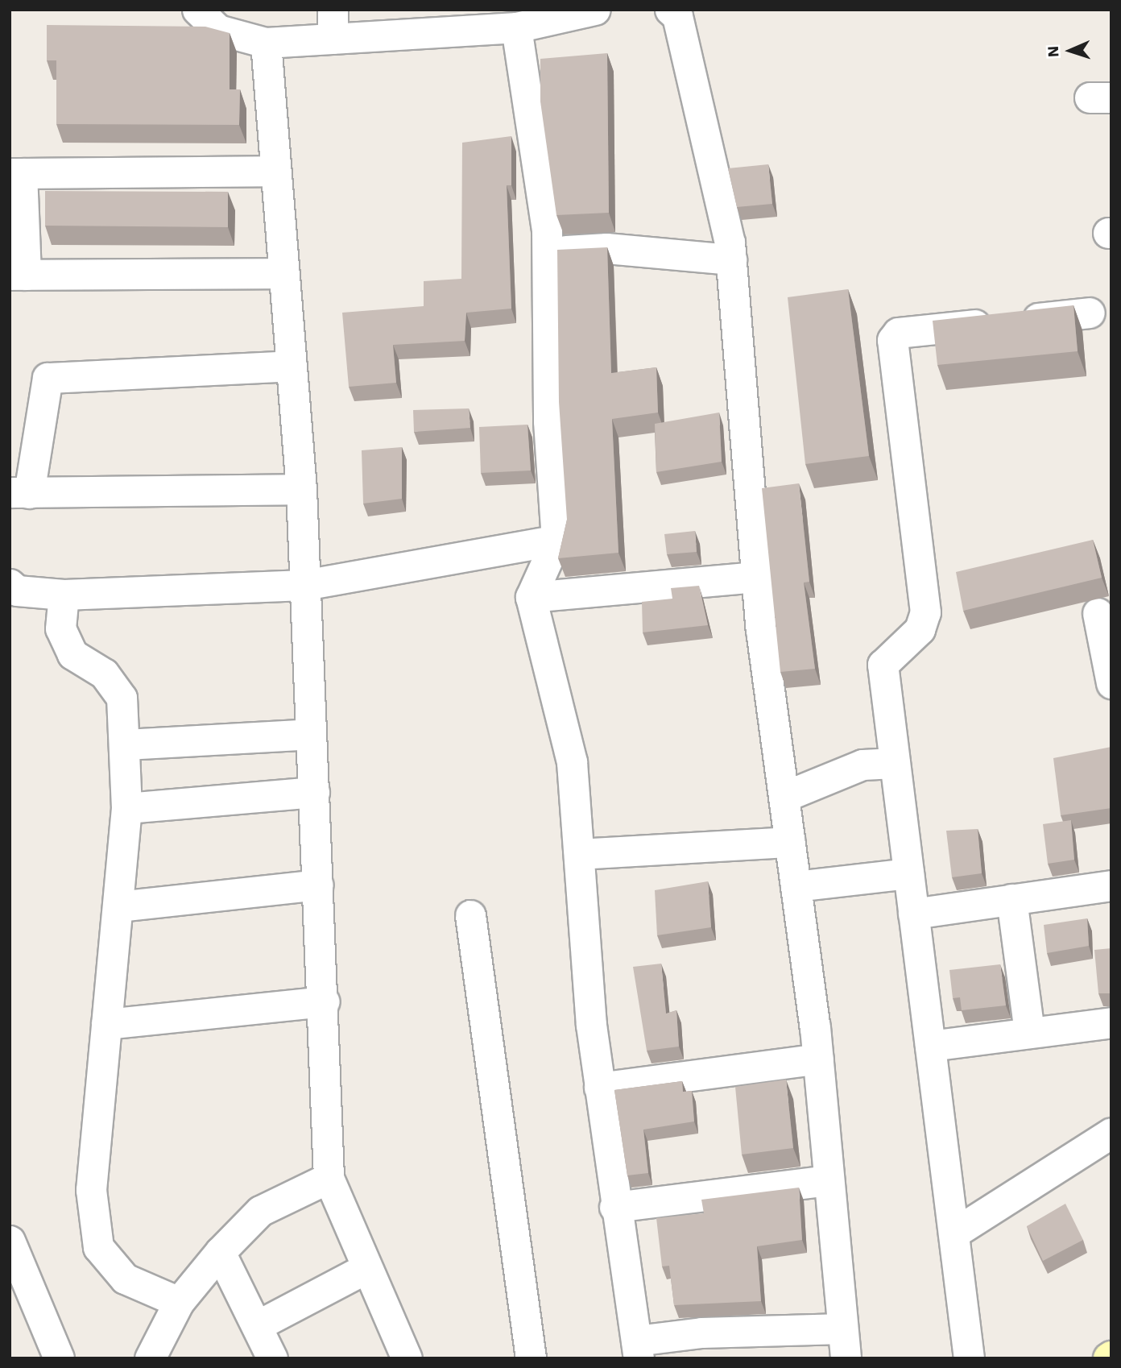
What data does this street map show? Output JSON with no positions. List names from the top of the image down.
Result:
{
  "north": "left"
}
